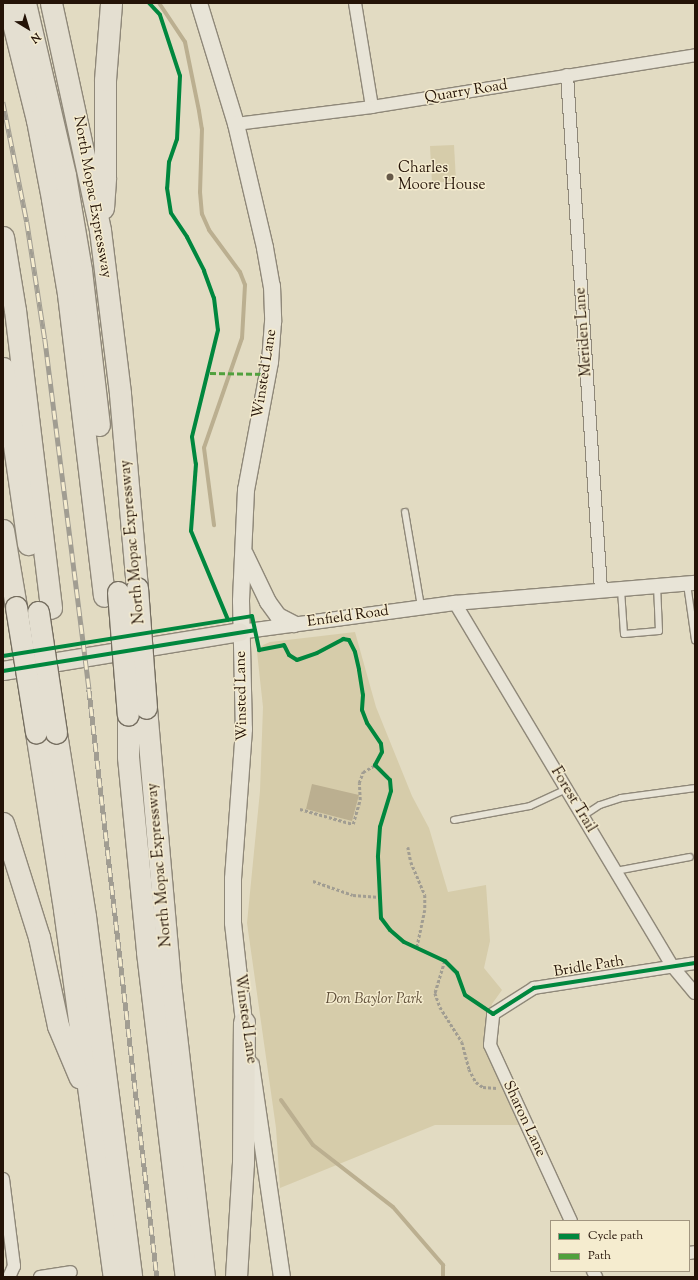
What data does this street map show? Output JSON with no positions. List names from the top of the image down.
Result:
{
  "streets": {
    "highway": ["North Mopac Expressway"],
    "main road": ["Winsted Lane", "Enfield Road"],
    "street": [
      "Quarry Road",
      "Meriden Lane",
      "Forest Trail",
      "Bridle Path",
      "Sharon Lane"
    ]
  },
  "crossings": [
    ["Quarry Road", "Meriden Lane"],
    ["Quarry Road", "Winsted Lane"],
    ["Meriden Lane", "Enfield Road"],
    ["Winsted Lane", "Enfield Road"],
    ["Enfield Road", "Forest Trail"],
    ["Forest Trail", "Bridle Path"],
    ["Bridle Path", "Sharon Lane"]
  ],
  "parks": ["Don Baylor Park"],
  "places": ["Charles Moore House"],
  "legend": ["Cycle path", "Path"],
  "north": "bottom right"
}
